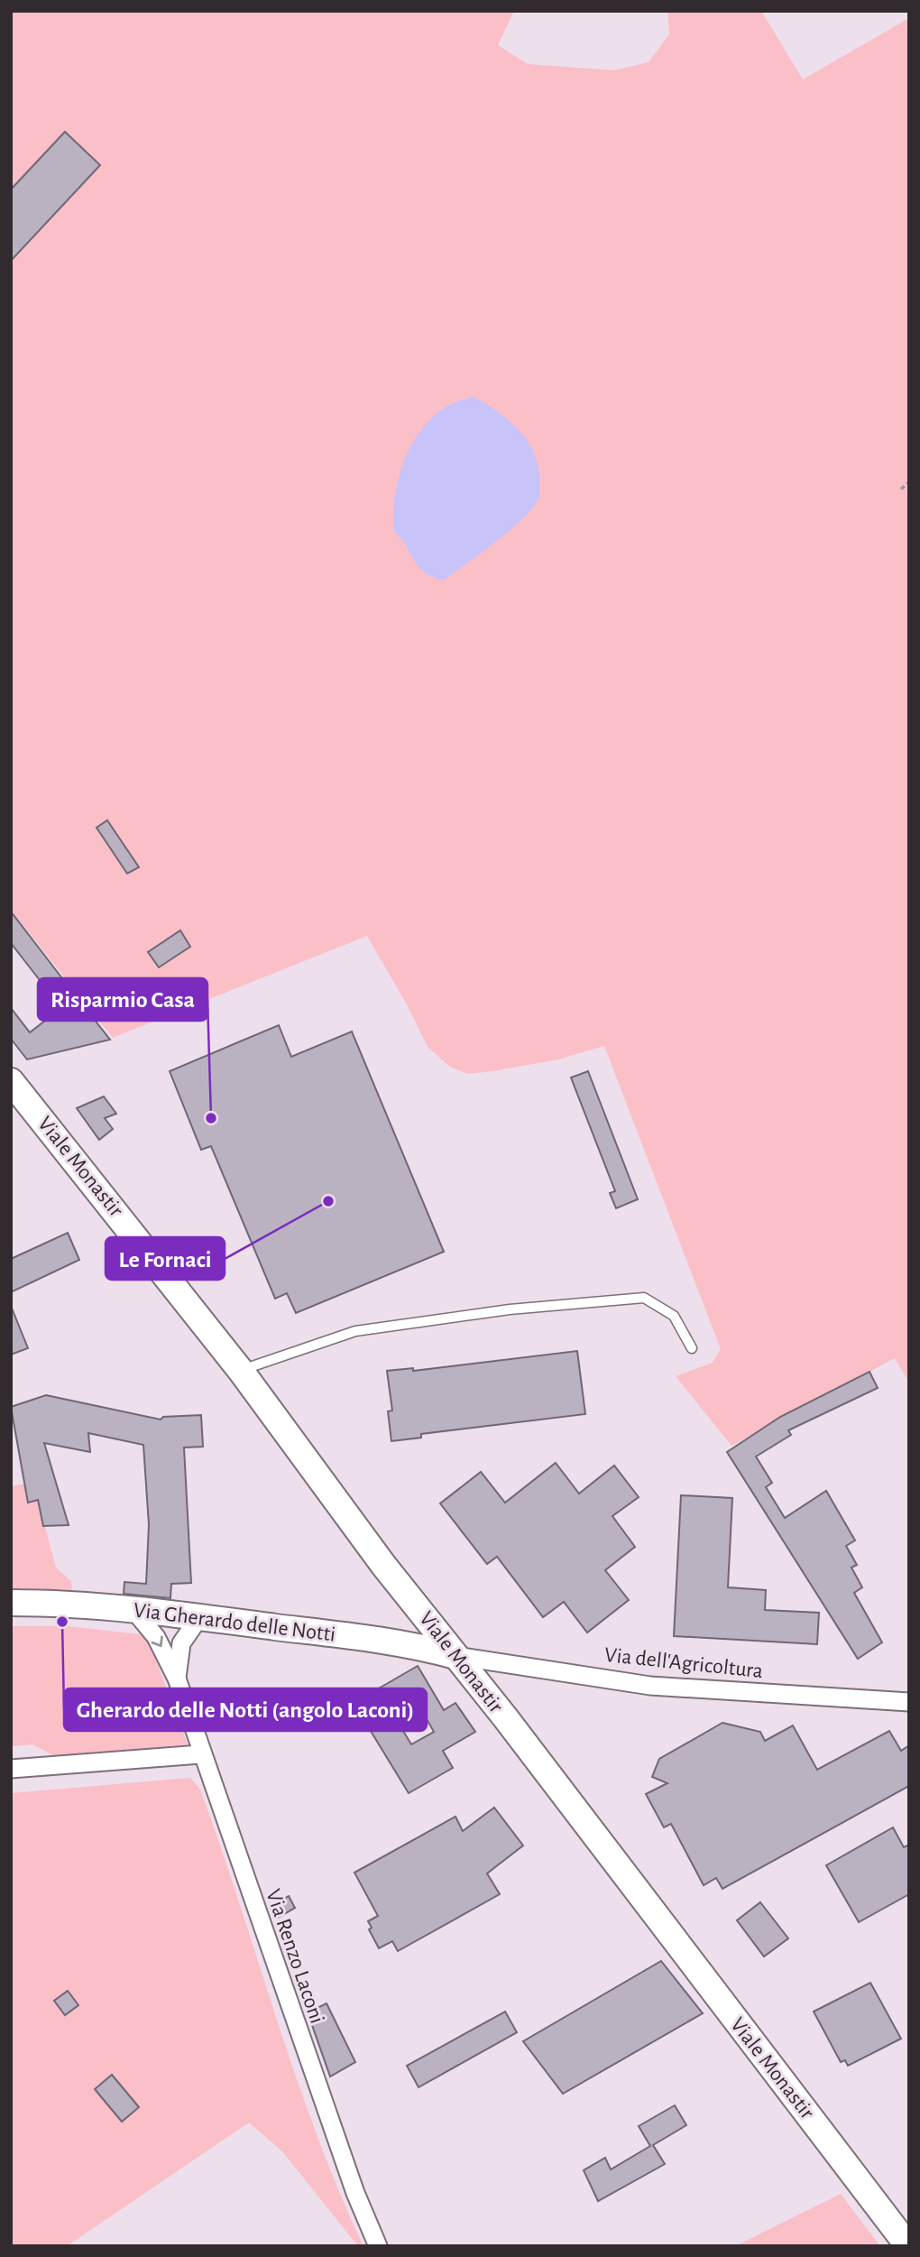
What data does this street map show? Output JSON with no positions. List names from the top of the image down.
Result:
{
  "streets": {
    "main road": ["Viale Monastir", "Via Gherardo delle Notti"],
    "street": ["Via dell'Agricoltura", "Via Renzo Laconi"]
  },
  "crossings": [
    ["Viale Monastir", "Via Gherardo delle Notti"],
    ["Viale Monastir", "Via dell'Agricoltura"],
    ["Via Gherardo delle Notti", "Via dell'Agricoltura"],
    ["Via Gherardo delle Notti", "Via Renzo Laconi"]
  ],
  "places": ["Risparmio Casa", "Le Fornaci", "Gherardo delle Notti (angolo Laconi)"]
}
